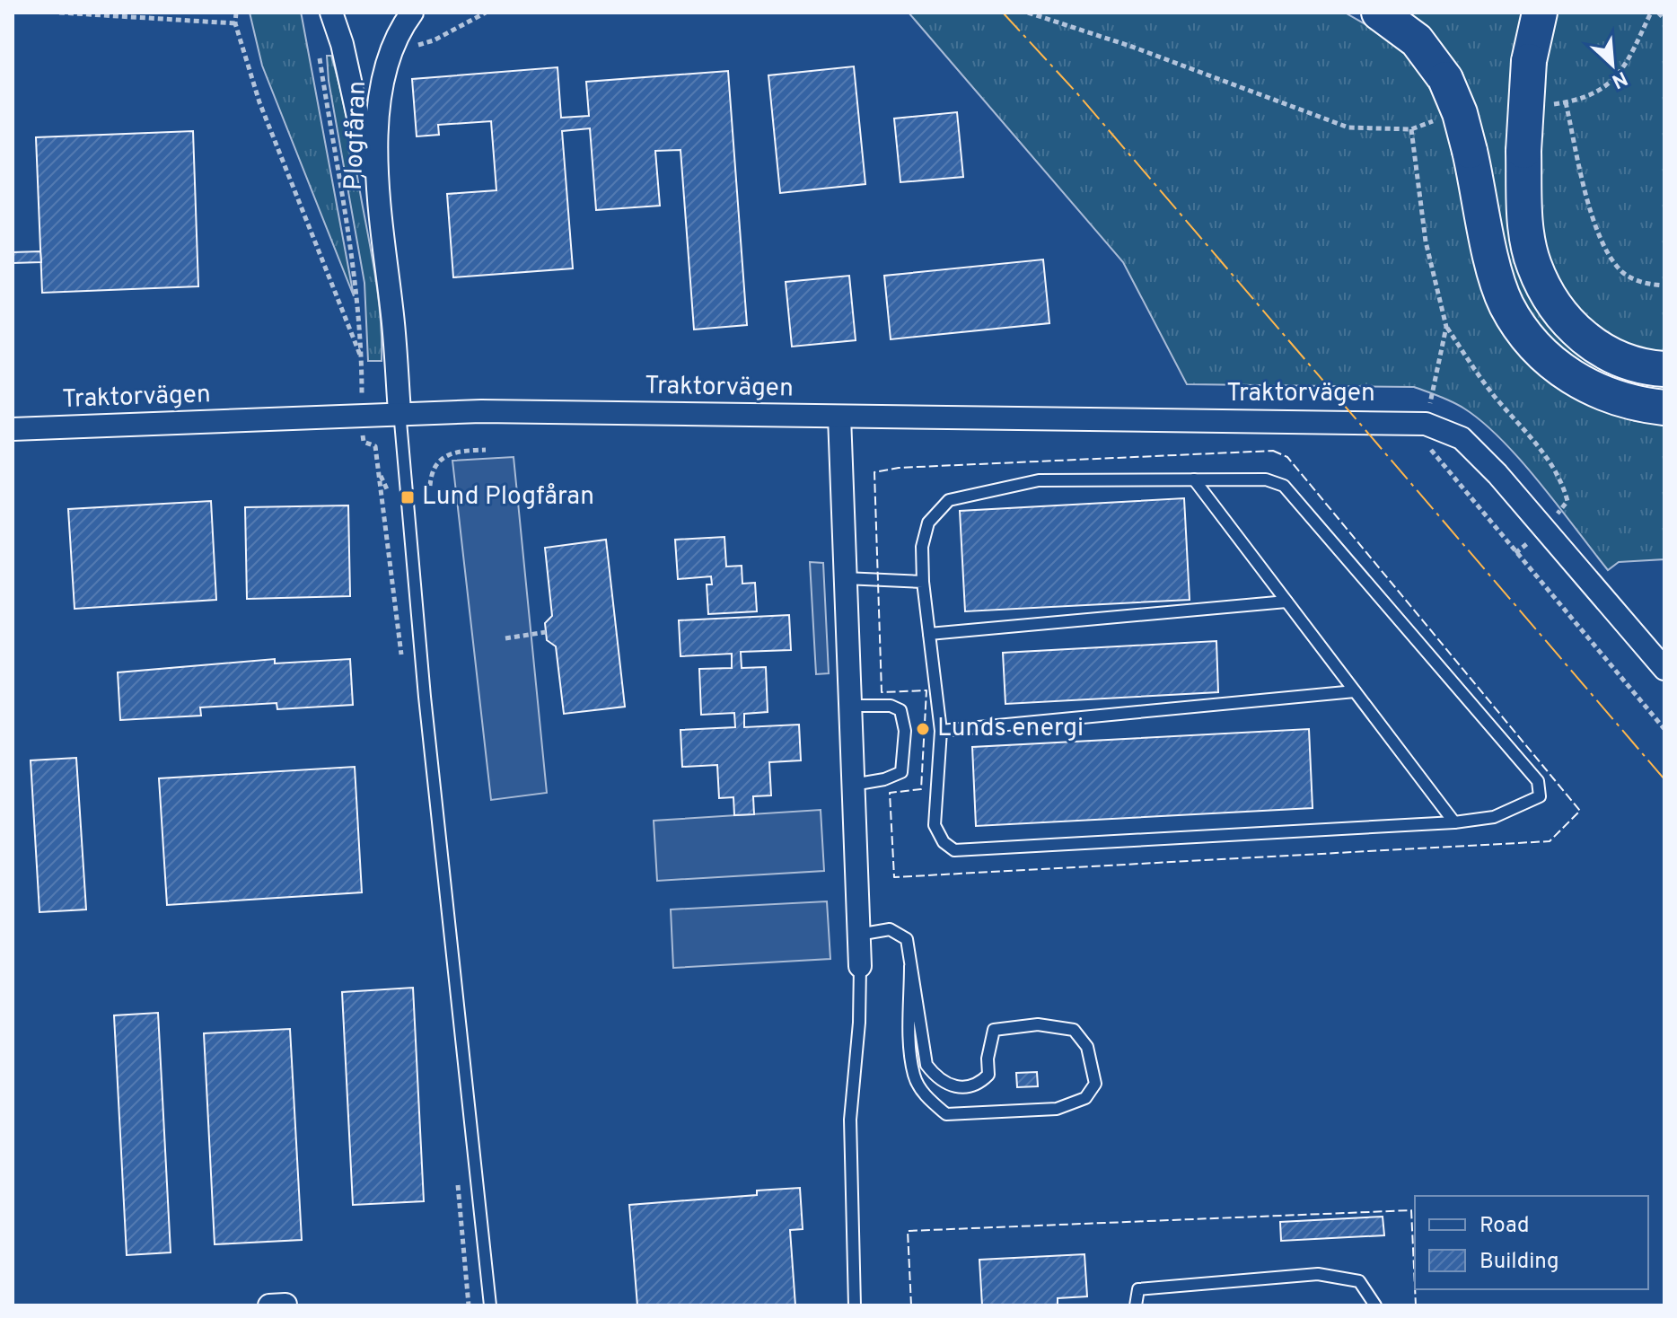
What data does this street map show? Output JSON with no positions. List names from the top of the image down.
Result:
{
  "streets": {
    "street": ["Plogfåran", "Traktorvägen"]
  },
  "crossings": [
    ["Plogfåran", "Traktorvägen"]
  ],
  "places": {
    "transit": ["Lund Plogfåran"],
    "other": ["Lunds energi"]
  },
  "legend": ["Road", "Building"],
  "north": "bottom right"
}
